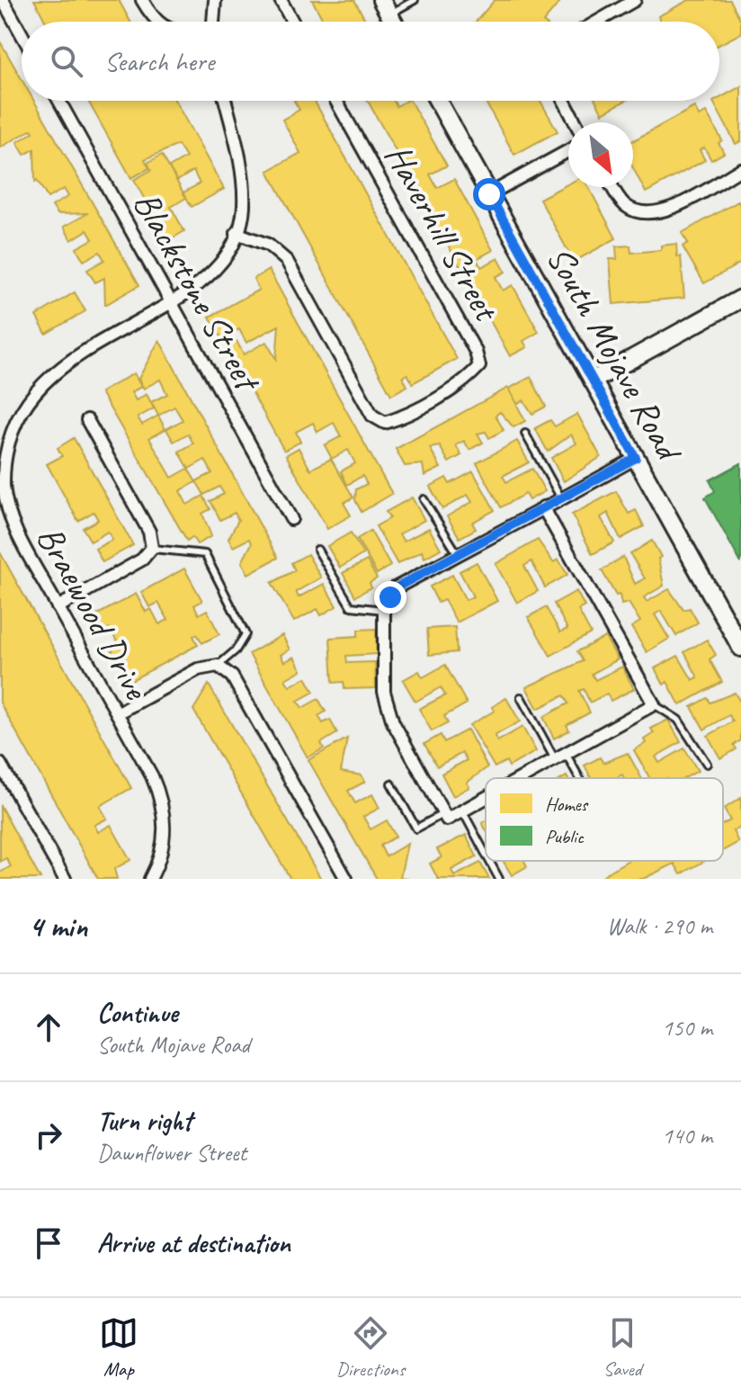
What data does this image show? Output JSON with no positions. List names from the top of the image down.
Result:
{
  "streets": {
    "street": [
      "Haverhill Street",
      "Blackstone Street",
      "South Mojave Road",
      "Braewood Drive"
    ]
  },
  "crossings": [
    ["Haverhill Street", "Braewood Drive"],
    ["Blackstone Street", "Braewood Drive"]
  ],
  "legend": ["Homes", "Public"],
  "north": "bottom right",
  "page": {
    "search": "Search here",
    "heading": ["4 min", "Walk · 290 m"],
    "list": [
      ["Continue", "South Mojave Road", "150 m"],
      ["Turn right", "Dawnflower Street", "140 m"],
      "Arrive at destination"
    ],
    "nav": ["Map", "Directions", "Saved"]
  }
}
